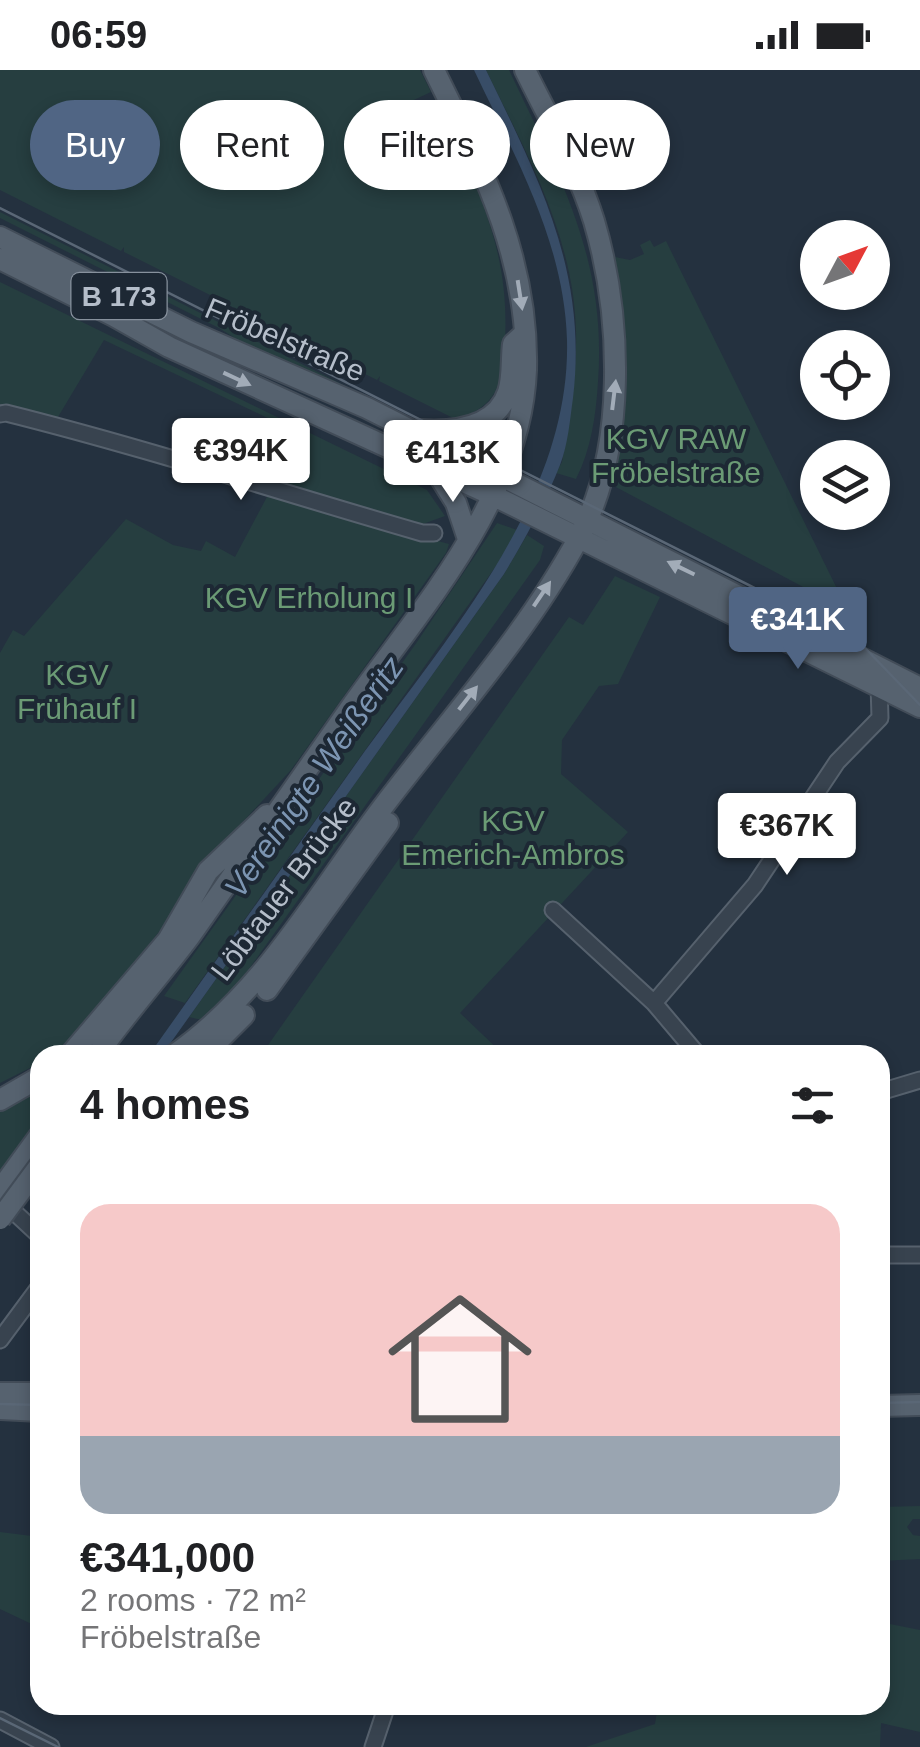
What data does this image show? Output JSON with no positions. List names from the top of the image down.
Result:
{
  "streets": {
    "main road": ["B 173", "Fröbelstraße", "Löbtauer Brücke"]
  },
  "crossings": [
    ["Fröbelstraße", "Löbtauer Brücke"]
  ],
  "water": ["Vereinigte Weißeritz"],
  "parks": [
    "KGV RAW Fröbelstraße",
    "KGV Erholung I",
    "KGV Frühauf I",
    "KGV Emerich-Ambros"
  ],
  "north": "top right",
  "page": {
    "status": "06:59",
    "chip": [
      "Buy",
      "Rent",
      "Filters",
      "New"
    ],
    "price": [
      "€394K",
      "€413K",
      "€341K",
      "€367K"
    ],
    "heading": "4 homes",
    "list": [
      {
        "name": "€341,000",
        "note": "2 rooms · 72 m² · Fröbelstraße"
      }
    ]
  }
}
